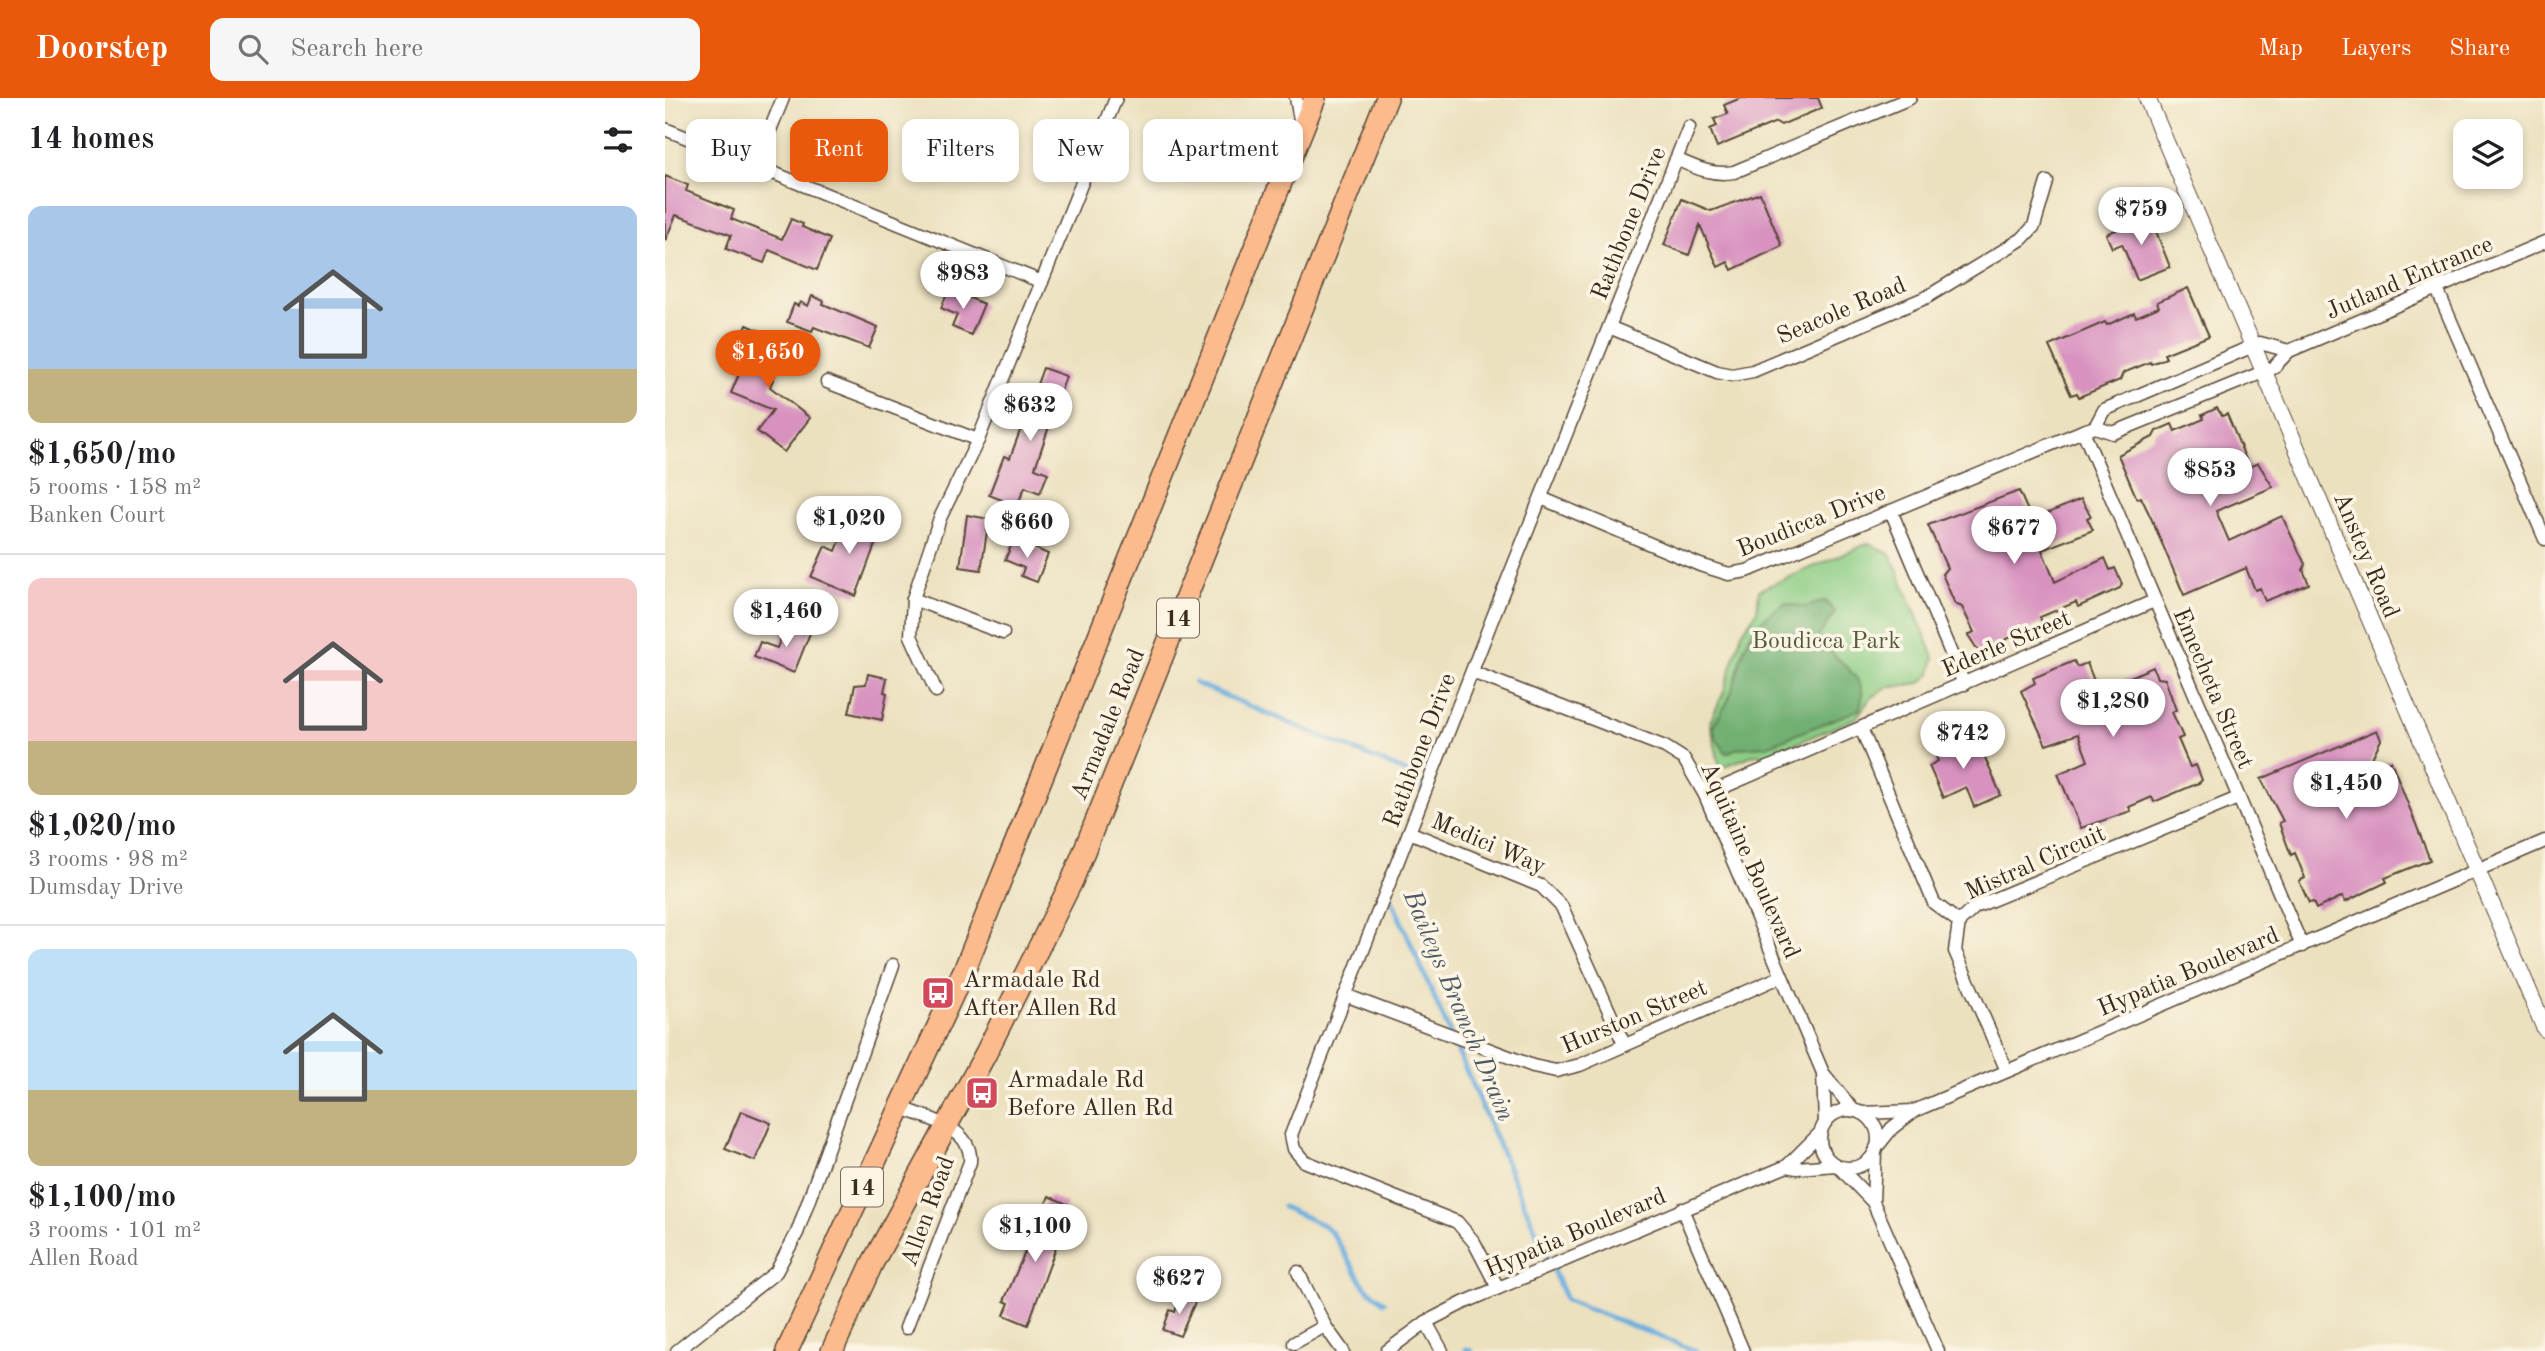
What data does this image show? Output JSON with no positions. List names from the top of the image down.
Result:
{
  "streets": {
    "highway": ["14", "Armadale Road"],
    "street": [
      "Rathbone Drive",
      "Jutland Entrance",
      "Seacole Road",
      "Boudicca Drive",
      "Anstey Road",
      "Ederle Street",
      "Emecheta Street",
      "Medici Way",
      "Aquitaine Boulevard",
      "Mistral Circuit",
      "Hypatia Boulevard",
      "Hurston Street",
      "Allen Road"
    ]
  },
  "crossings": [
    ["Rathbone Drive", "Seacole Road"],
    ["Rathbone Drive", "Boudicca Drive"],
    ["Rathbone Drive", "Medici Way"],
    ["Rathbone Drive", "Aquitaine Boulevard"],
    ["Rathbone Drive", "Hypatia Boulevard"],
    ["Rathbone Drive", "Hurston Street"],
    ["Jutland Entrance", "Boudicca Drive"],
    ["Jutland Entrance", "Anstey Road"],
    ["Boudicca Drive", "Anstey Road"],
    ["Anstey Road", "Hypatia Boulevard"],
    ["Ederle Street", "Emecheta Street"],
    ["Ederle Street", "Aquitaine Boulevard"],
    ["Emecheta Street", "Mistral Circuit"],
    ["Emecheta Street", "Hypatia Boulevard"],
    ["Armadale Road", "Allen Road"],
    ["Medici Way", "Hurston Street"],
    ["Aquitaine Boulevard", "Hurston Street"],
    ["Mistral Circuit", "Hypatia Boulevard"]
  ],
  "water": ["Baileys Branch Drain"],
  "parks": ["Boudicca Park"],
  "places": {
    "bus stop": ["Armadale Rd After Allen Rd", "Armadale Rd Before Allen Rd"]
  },
  "page": {
    "header": "Doorstep",
    "search": "Search here",
    "nav": ["Map", "Layers", "Share"],
    "heading": "14 homes",
    "chip": [
      "Buy",
      "Rent",
      "Filters",
      "New",
      "Apartment"
    ],
    "list": [
      {
        "name": "$1,650/mo",
        "note": "5 rooms · 158 m² · Banken Court"
      },
      {
        "name": "$1,020/mo",
        "note": "3 rooms · 98 m² · Dumsday Drive"
      },
      {
        "name": "$1,100/mo",
        "note": "3 rooms · 101 m² · Allen Road"
      }
    ],
    "price": [
      "$759",
      "$983",
      "$1,650",
      "$632",
      "$853",
      "$1,020",
      "$660",
      "$677",
      "$1,460",
      "$1,280",
      "$742",
      "$1,450",
      "$1,100",
      "$627"
    ]
  }
}
